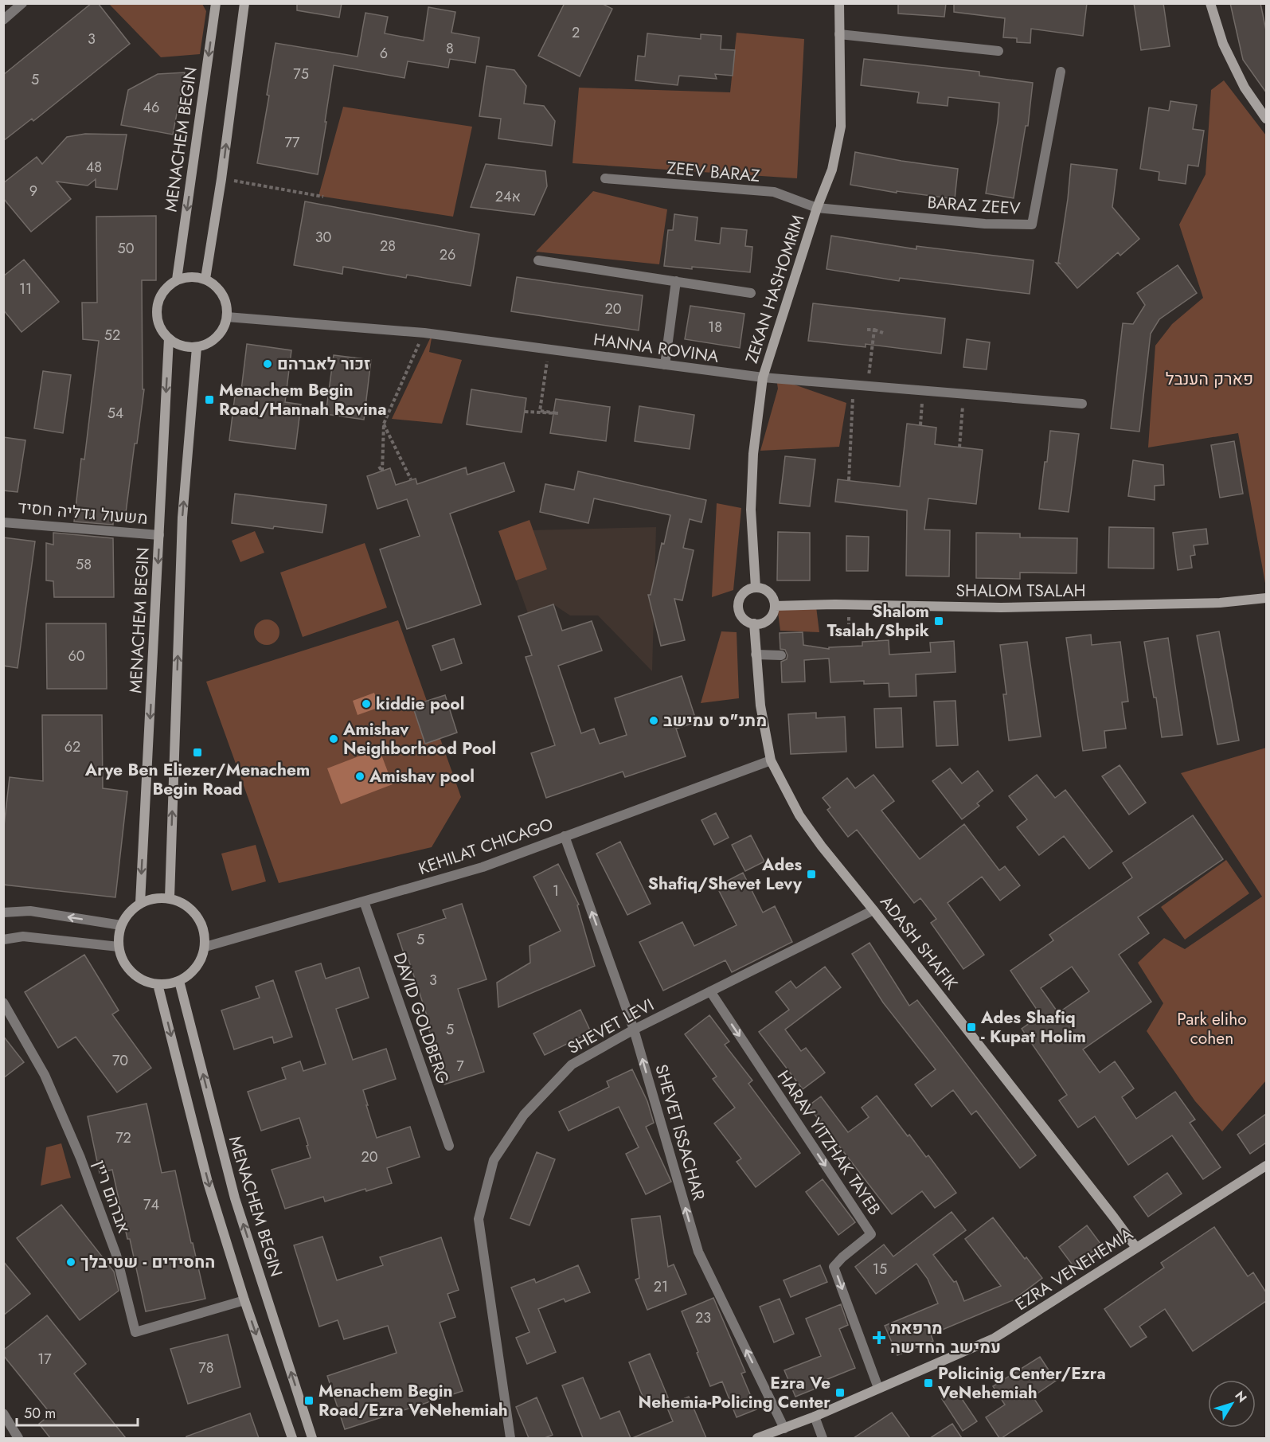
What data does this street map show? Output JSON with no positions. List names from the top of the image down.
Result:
{
  "streets": {
    "street": [
      "MENACHEM BEGIN",
      "ZEEV BARAZ",
      "BARAZ ZEEV",
      "ZEKAN HASHOMRIM",
      "HANNA ROVINA",
      "משעול גדליה חסיד",
      "SHALOM TSALAH",
      "KEHILAT CHICAGO",
      "ADASH SHAFIK",
      "DAVID GOLDBERG",
      "SHEVET LEVI",
      "SHEVET ISSACHAR",
      "HARAV YITZHAK TAYEB",
      "אברהם ריין",
      "EZRA VENEHEMIA"
    ]
  },
  "crossings": [
    ["MENACHEM BEGIN", "HANNA ROVINA"],
    ["MENACHEM BEGIN", "משעול גדליה חסיד"],
    ["MENACHEM BEGIN", "KEHILAT CHICAGO"],
    ["ZEEV BARAZ", "BARAZ ZEEV"],
    ["ZEEV BARAZ", "ZEKAN HASHOMRIM"],
    ["BARAZ ZEEV", "ZEKAN HASHOMRIM"],
    ["ZEKAN HASHOMRIM", "HANNA ROVINA"],
    ["ZEKAN HASHOMRIM", "SHALOM TSALAH"],
    ["ZEKAN HASHOMRIM", "ADASH SHAFIK"],
    ["SHALOM TSALAH", "ADASH SHAFIK"],
    ["KEHILAT CHICAGO", "ADASH SHAFIK"],
    ["KEHILAT CHICAGO", "DAVID GOLDBERG"],
    ["KEHILAT CHICAGO", "SHEVET ISSACHAR"],
    ["ADASH SHAFIK", "SHEVET LEVI"],
    ["ADASH SHAFIK", "EZRA VENEHEMIA"],
    ["SHEVET LEVI", "SHEVET ISSACHAR"],
    ["SHEVET LEVI", "HARAV YITZHAK TAYEB"],
    ["SHEVET ISSACHAR", "EZRA VENEHEMIA"],
    ["HARAV YITZHAK TAYEB", "EZRA VENEHEMIA"]
  ],
  "one_way": ["SHEVET ISSACHAR", "HARAV YITZHAK TAYEB"],
  "parks": ["פארק הענבל", "Park eliho cohen"],
  "places": {
    "other": [
      "זכור לאברהם",
      "kiddie pool",
      "מתנ\"ס עמישב",
      "Amishav Neighborhood Pool",
      "Amishav pool",
      "החסידים - שטיבלך"
    ],
    "transit": [
      "Menachem Begin Road/Hannah Rovina",
      "Shalom Tsalah/Shpik",
      "Arye Ben Eliezer/Menachem Begin Road",
      "Ades Shafiq/Shevet Levy",
      "Ades Shafiq - Kupat Holim",
      "Policinig Center/Ezra VeNehemiah",
      "Ezra Ve Nehemia-Policing Center",
      "Menachem Begin Road/Ezra VeNehemiah"
    ],
    "health": ["מרפאת עמישב החדשה"]
  },
  "house_numbers": [
    "2",
    "3",
    "8",
    "6",
    "75",
    "5",
    "46",
    "77",
    "48",
    "9",
    "24א",
    "30",
    "28",
    "50",
    "26",
    "11",
    "20",
    "18",
    "52",
    "54",
    "58",
    "60",
    "62",
    "1",
    "5",
    "3",
    "5",
    "70",
    "7",
    "72",
    "20",
    "74",
    "15",
    "21",
    "23",
    "17",
    "78"
  ],
  "scale_bar": "50 m",
  "north": "top right"
}
